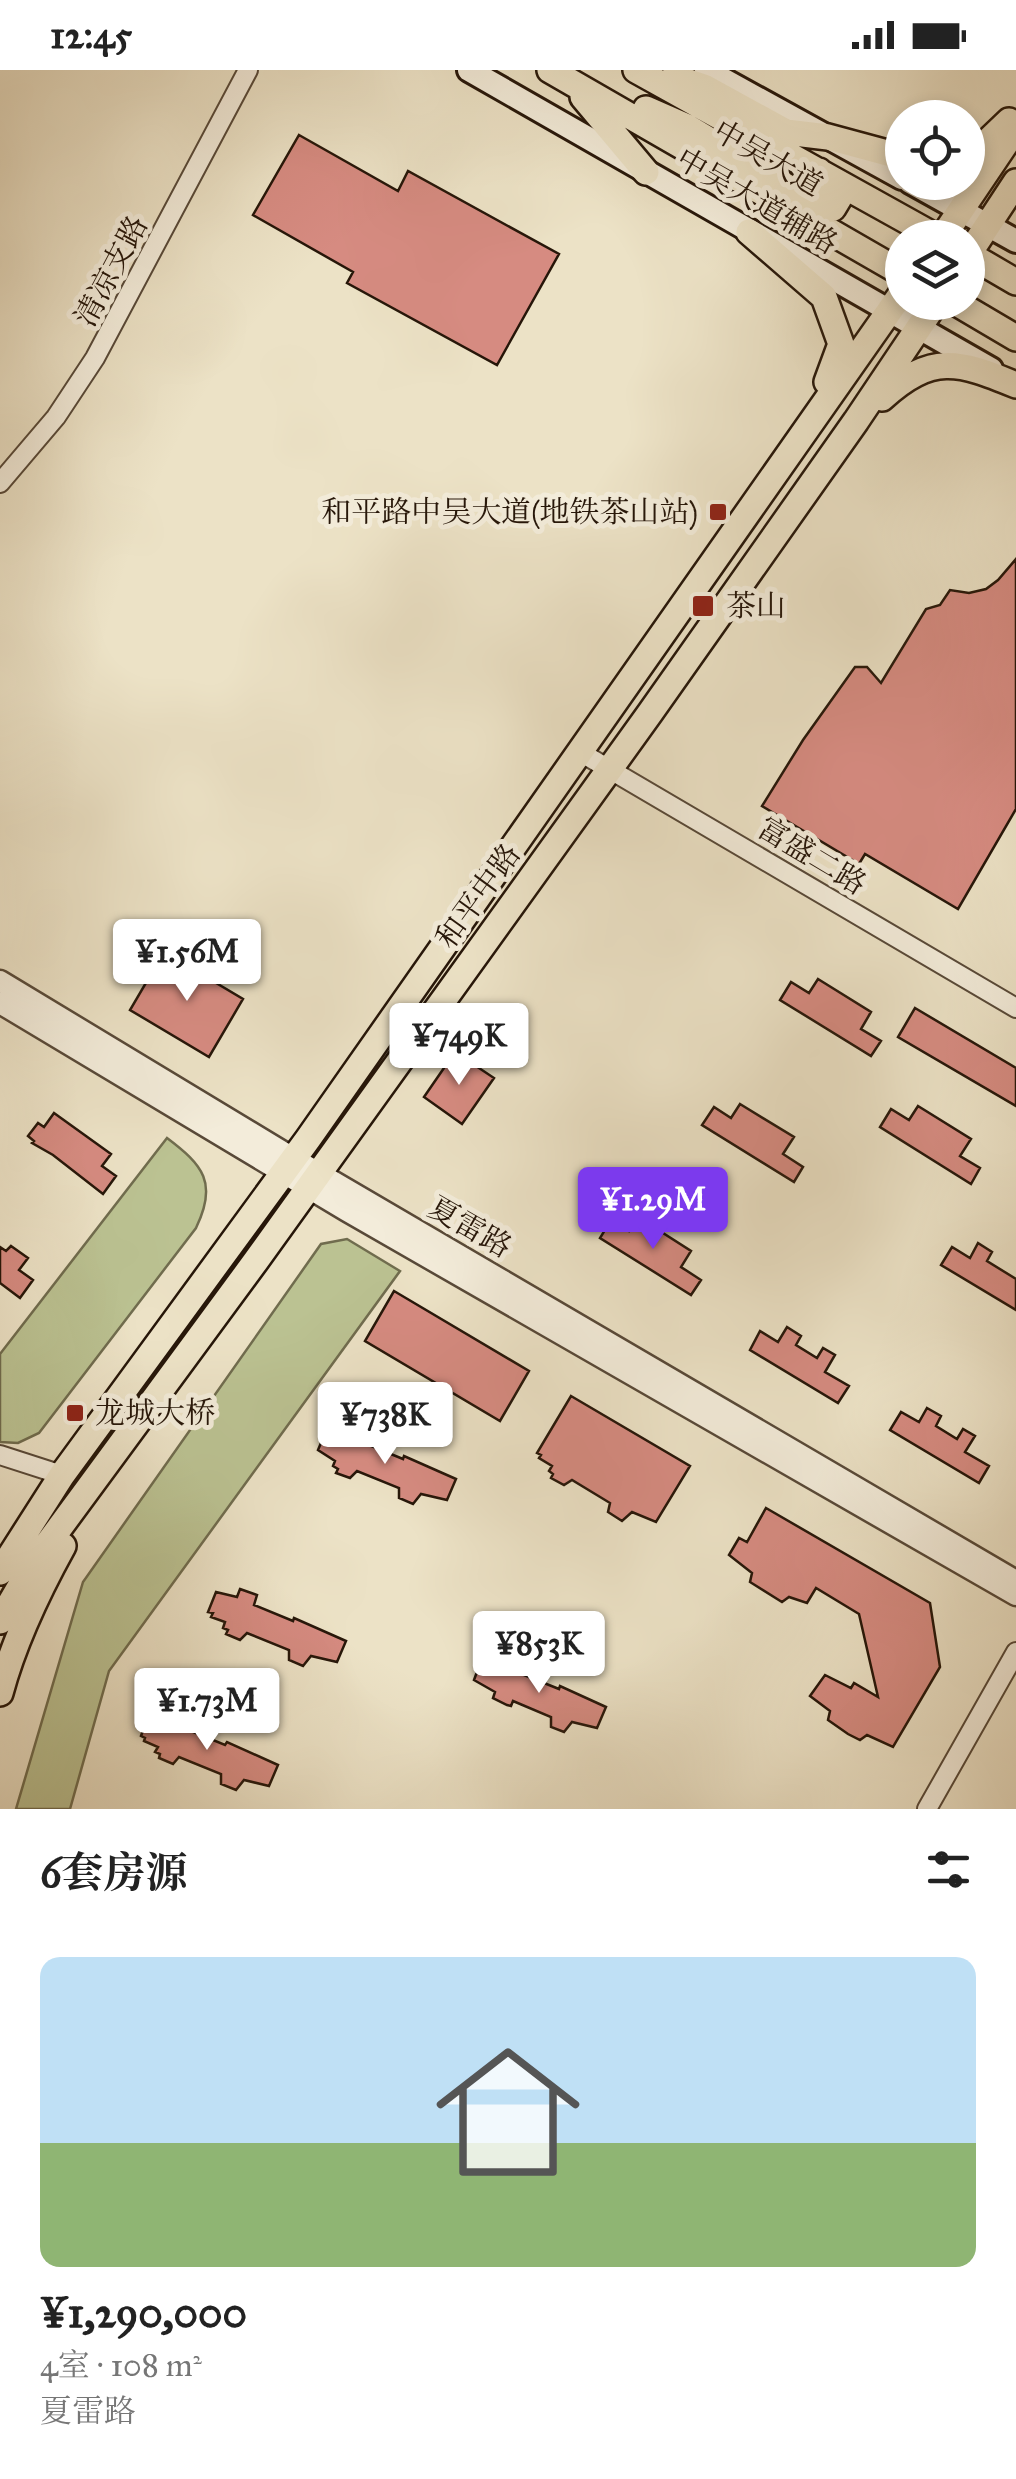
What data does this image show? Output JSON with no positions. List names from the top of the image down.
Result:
{
  "streets": {
    "main road": ["中吴大道", "中吴大道辅路", "和平中路"],
    "street": ["清凉支路", "富盛二路", "夏雷路"]
  },
  "crossings": [
    ["中吴大道辅路", "和平中路"],
    ["富盛二路", "和平中路"],
    ["和平中路", "夏雷路"]
  ],
  "places": {
    "transit": ["和平路中吴大道(地铁茶山站)", "茶山", "龙城大桥"]
  },
  "page": {
    "status": "12:45",
    "price": [
      "¥1.56M",
      "¥749K",
      "¥1.29M",
      "¥738K",
      "¥853K",
      "¥1.73M"
    ],
    "heading": "6套房源",
    "list": [
      {
        "name": "¥1,290,000",
        "note": "4室 · 108 m² · 夏雷路"
      }
    ]
  }
}
